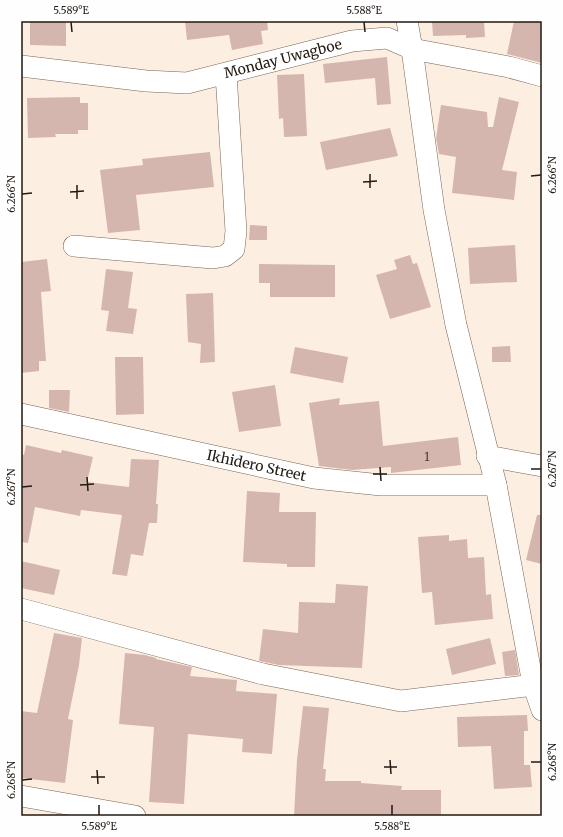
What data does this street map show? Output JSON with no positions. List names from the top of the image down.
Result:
{
  "streets": {
    "street": ["Monday Uwagboe", "Ikhidero Street"]
  },
  "house_numbers": ["1"],
  "coordinates": [
    "5.589°E",
    "5.588°E",
    "6.266°N",
    "6.267°N",
    "6.268°N"
  ]
}
